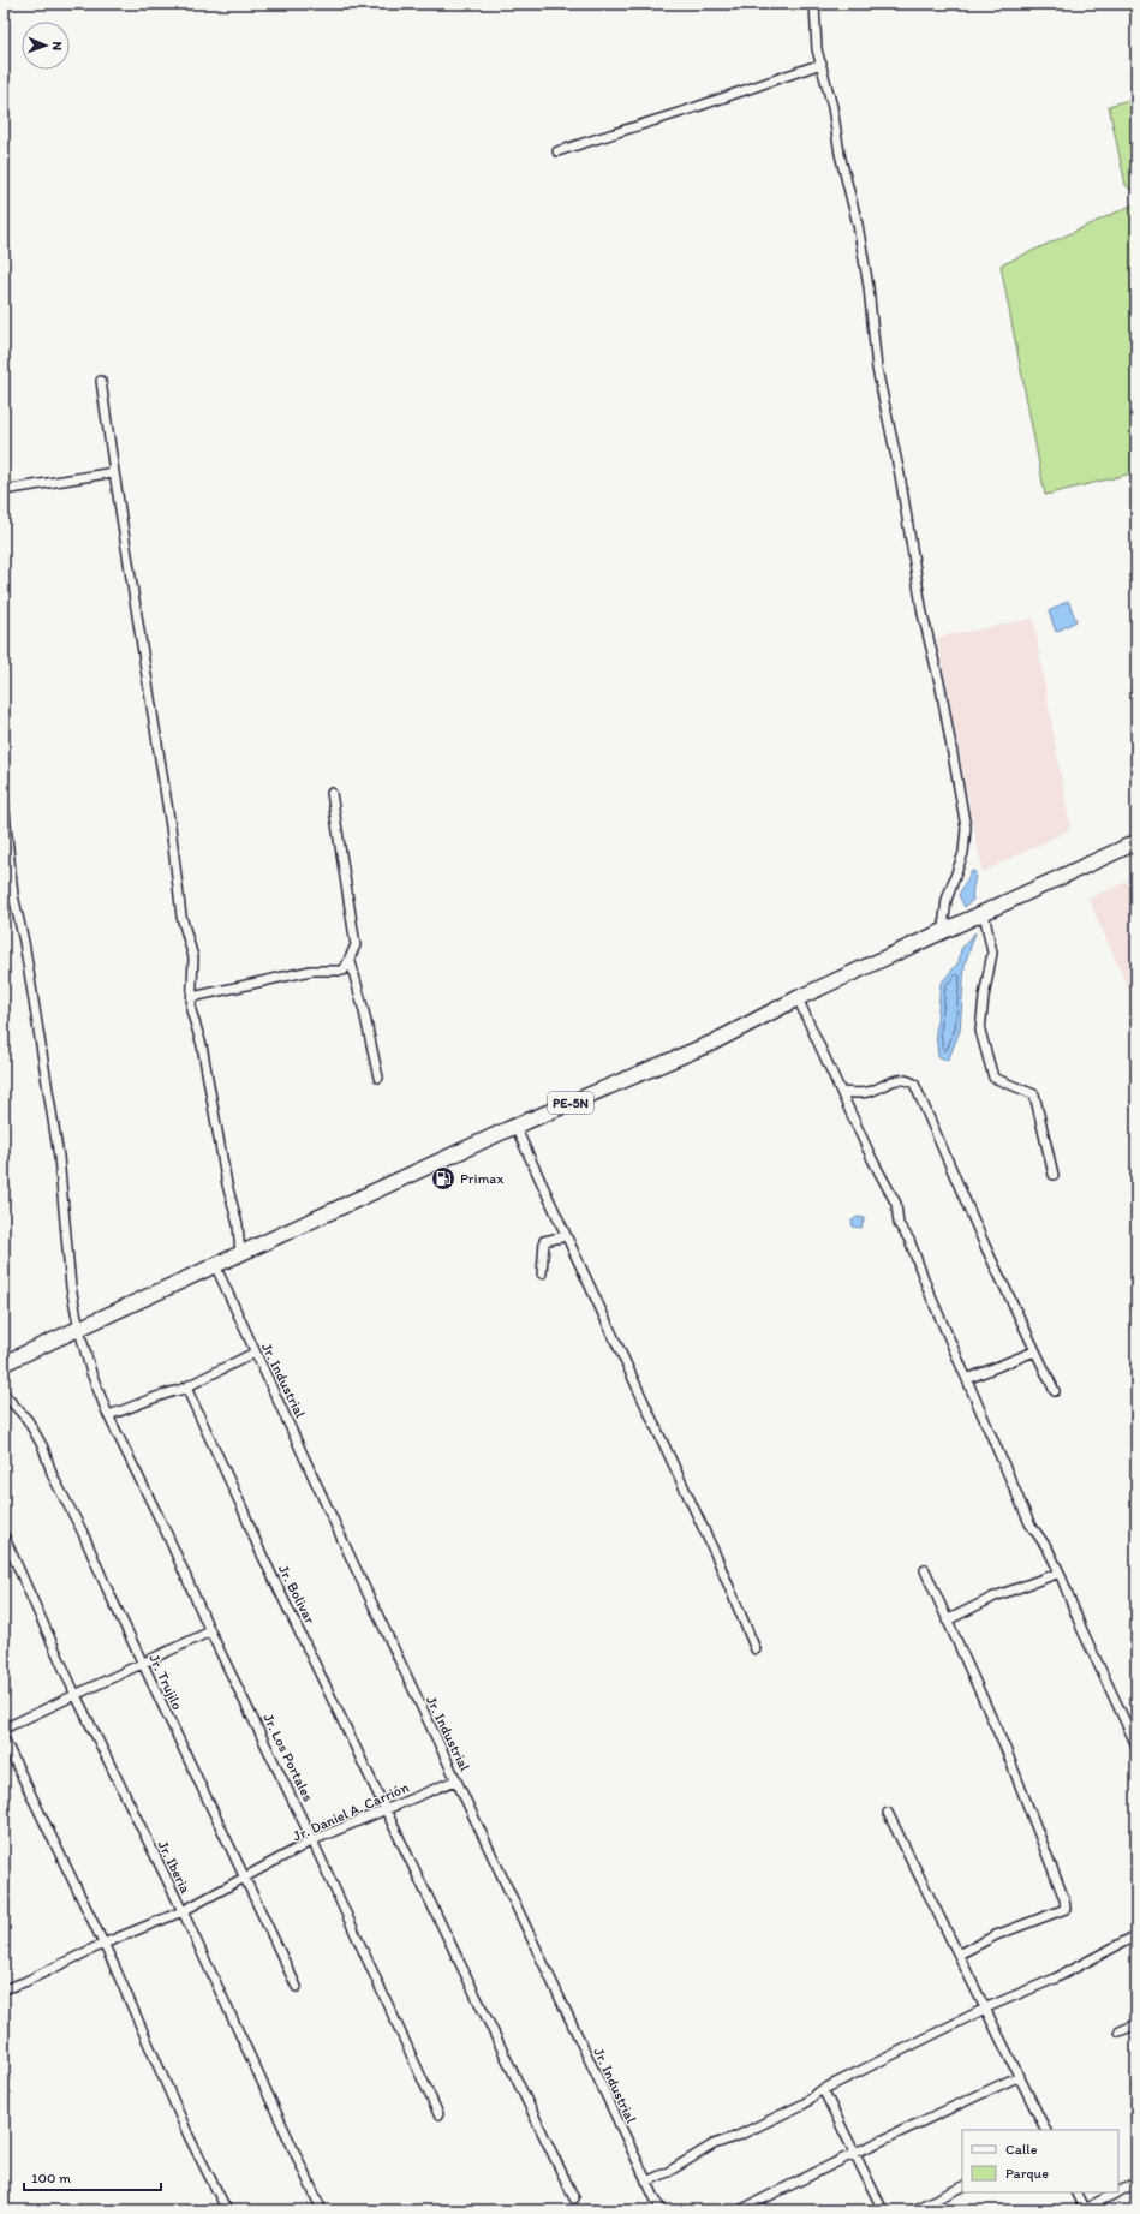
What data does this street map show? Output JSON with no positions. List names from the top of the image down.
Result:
{
  "streets": {
    "highway": ["PE-5N"],
    "street": [
      "Jr. Industrial",
      "Jr. Bolivar",
      "Jr. Trujilo",
      "Jr. Los Portales",
      "Jr. Daniel A. Carrión",
      "Jr. Iberia"
    ]
  },
  "crossings": [
    ["PE-5N", "Jr. Industrial"],
    ["PE-5N", "Jr. Los Portales"],
    ["Jr. Industrial", "Jr. Daniel A. Carrión"],
    ["Jr. Bolivar", "Jr. Daniel A. Carrión"],
    ["Jr. Trujilo", "Jr. Daniel A. Carrión"],
    ["Jr. Los Portales", "Jr. Daniel A. Carrión"],
    ["Jr. Daniel A. Carrión", "Jr. Iberia"]
  ],
  "places": {
    "fuel station": ["Primax"]
  },
  "legend": ["Calle", "Parque"],
  "scale_bar": "100 m",
  "north": "right"
}
